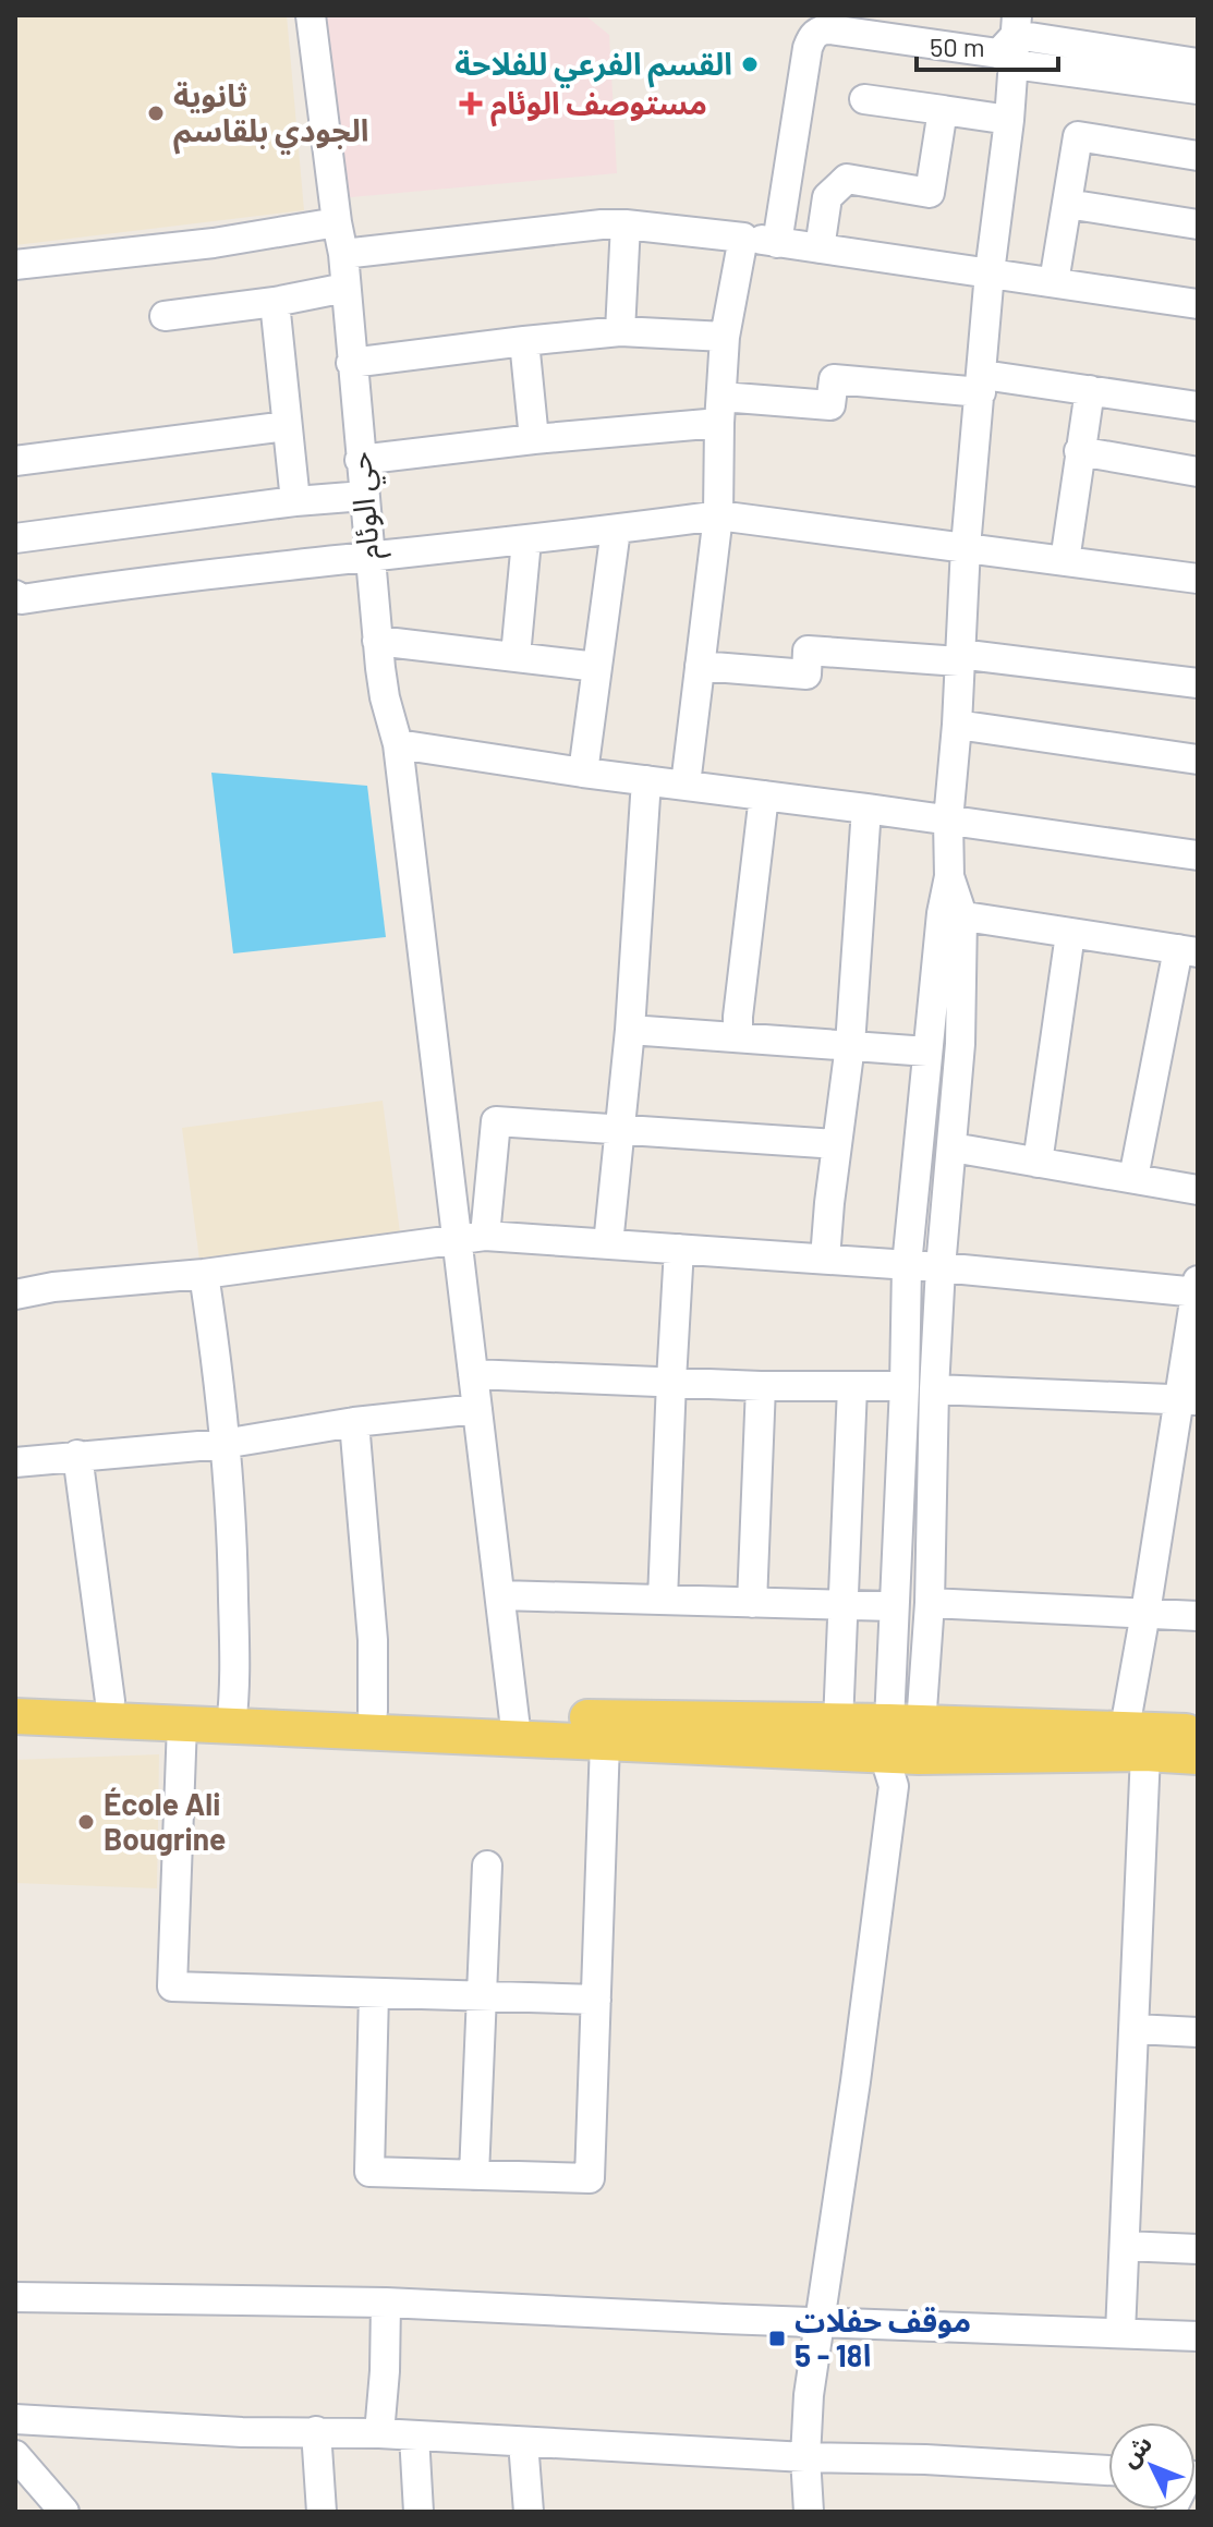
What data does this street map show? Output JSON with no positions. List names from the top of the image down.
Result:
{
  "streets": {
    "street": ["حي الوئام"]
  },
  "places": {
    "other": ["القسم الفرعي للفلاحة", "ثانوية الجودي بلقاسم", "École Ali Bougrine"],
    "health": ["مستوصف الوئام"],
    "transit": ["موقف حفلات 5 - 18ا"]
  },
  "scale_bar": "50 m",
  "north": "top left"
}
